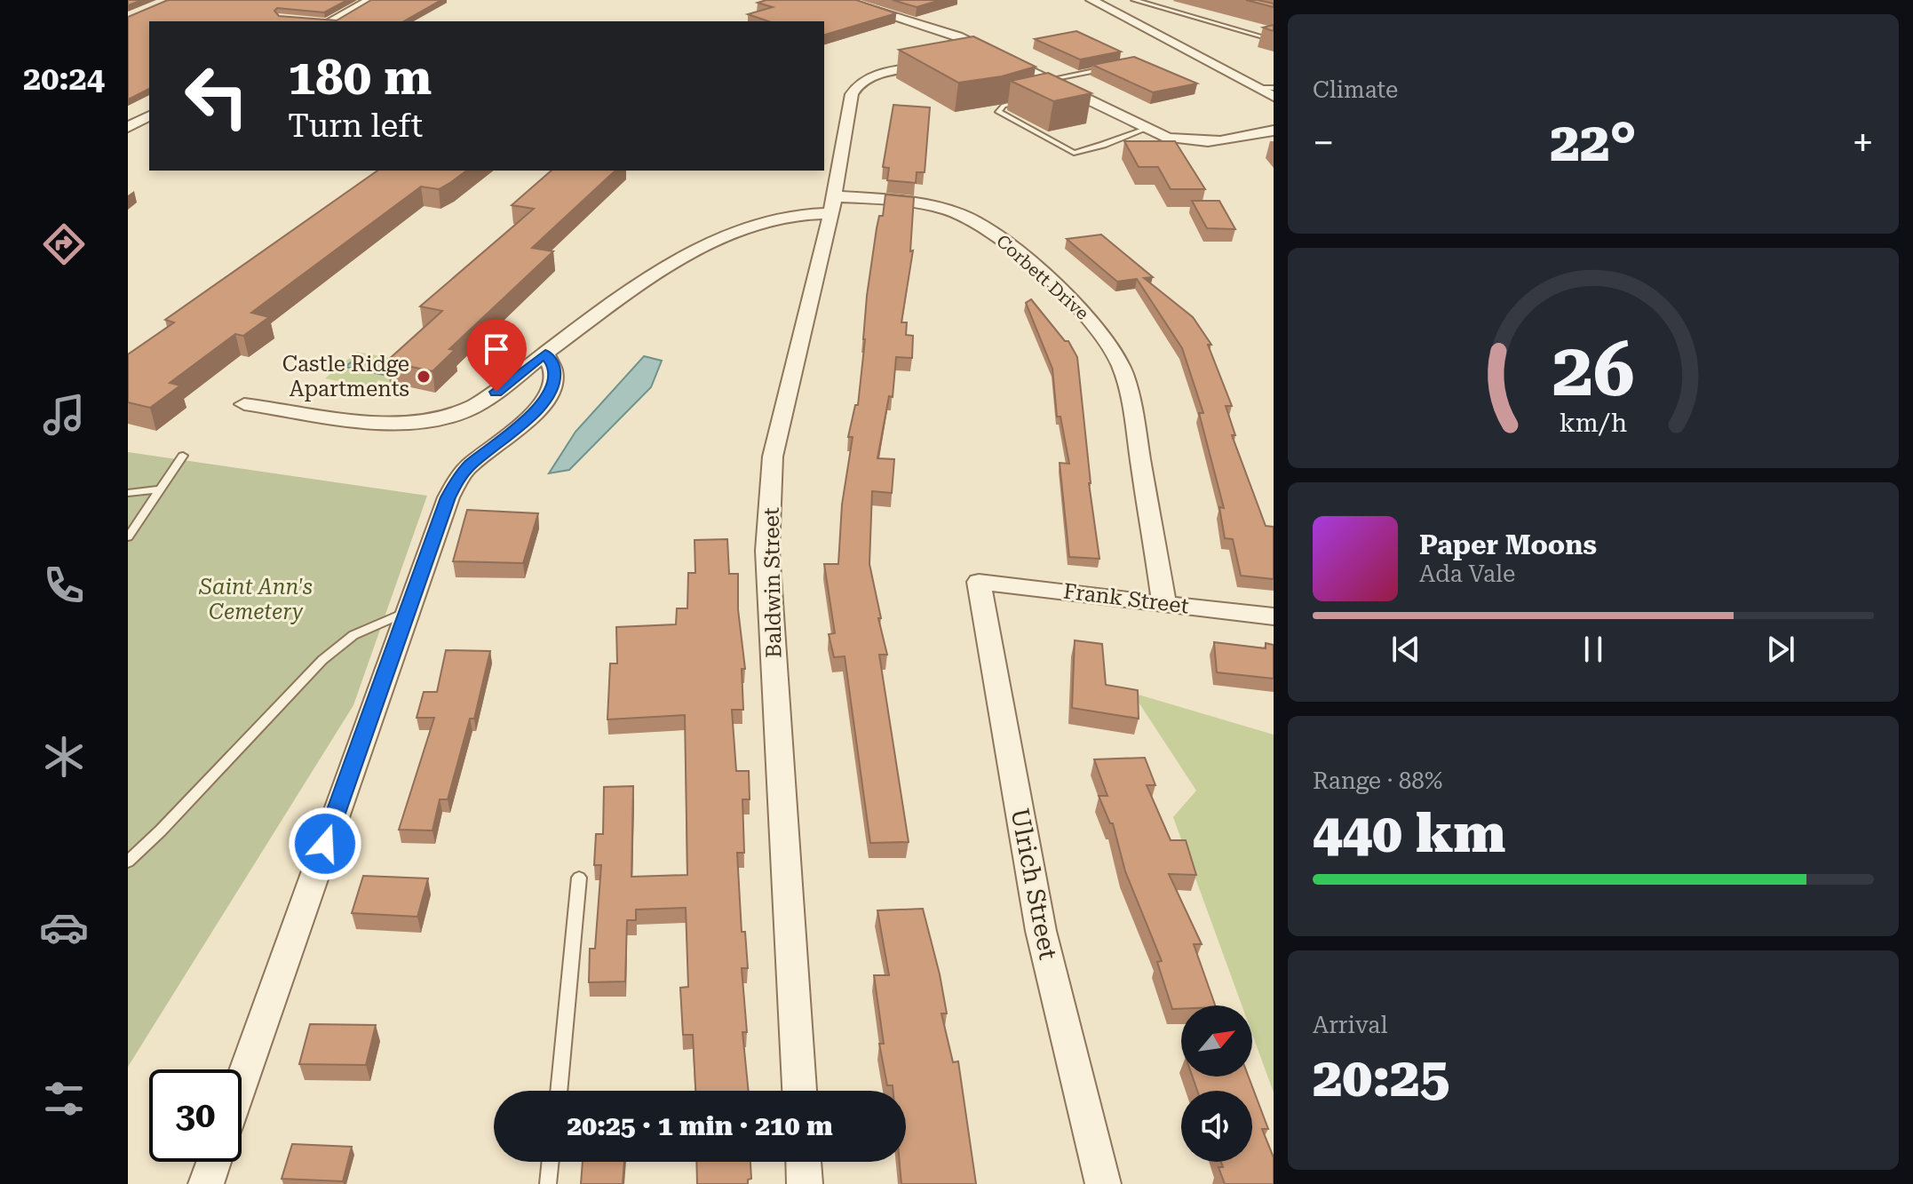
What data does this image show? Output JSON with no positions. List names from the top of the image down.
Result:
{
  "streets": {
    "street": [
      "Corbett Drive",
      "Baldwin Street",
      "Frank Street",
      "Ulrich Street"
    ]
  },
  "crossings": [
    ["Corbett Drive", "Baldwin Street"],
    ["Corbett Drive", "Frank Street"],
    ["Frank Street", "Ulrich Street"]
  ],
  "parks": ["Saint Ann's Cemetery"],
  "places": ["Castle Ridge Apartments"],
  "north": "top right",
  "page": {
    "tabs": "20:24",
    "tile": [
      "Climate",
      ["Range · 88%", "440 km"],
      ["Arrival", "20:25"]
    ],
    "turn": ["180 m", "Turn left"],
    "heat": ["−", "22°", "+"],
    "song": ["Paper Moons", "Ada Vale"],
    "limit": "30",
    "trip": "20:25 · 1 min · 210 m",
    "gauge": ["26", "km/h"]
  }
}
